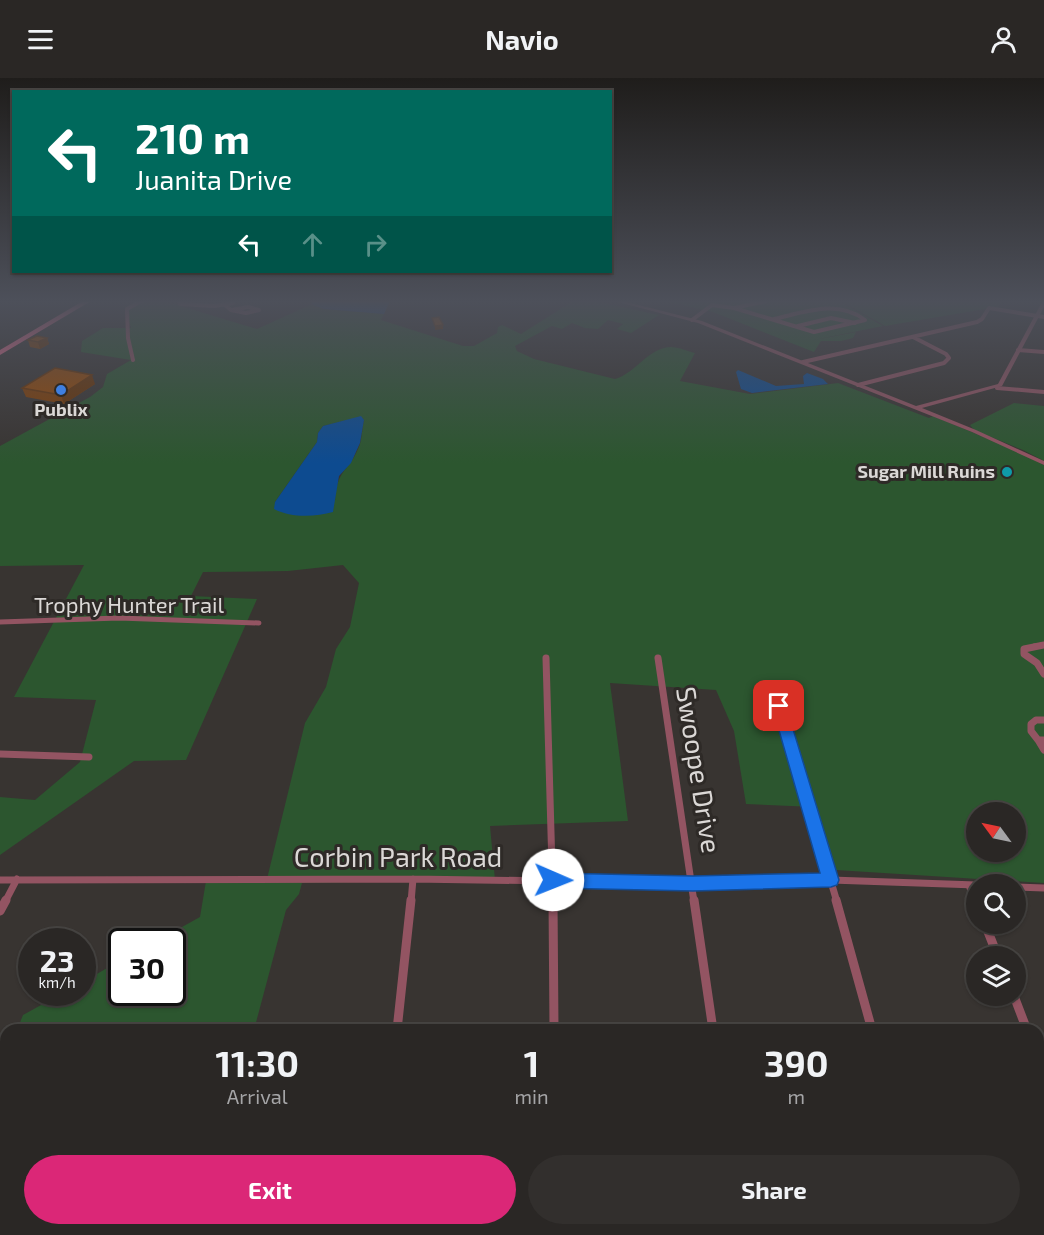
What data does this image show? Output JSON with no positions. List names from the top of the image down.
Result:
{
  "streets": {
    "street": ["Trophy Hunter Trail", "Swoope Drive", "Corbin Park Road"]
  },
  "crossings": [
    ["Swoope Drive", "Corbin Park Road"]
  ],
  "places": ["Publix", "Sugar Mill Ruins"],
  "north": "top left",
  "page": {
    "header": "Navio",
    "turn": ["210 m", "Juanita Drive"],
    "speed": "23 km/h",
    "limit": "30",
    "eta": [
      "11:30",
      "Arrival",
      "1",
      "min",
      "390",
      "m"
    ],
    "buttons": ["Exit", "Share"]
  }
}
